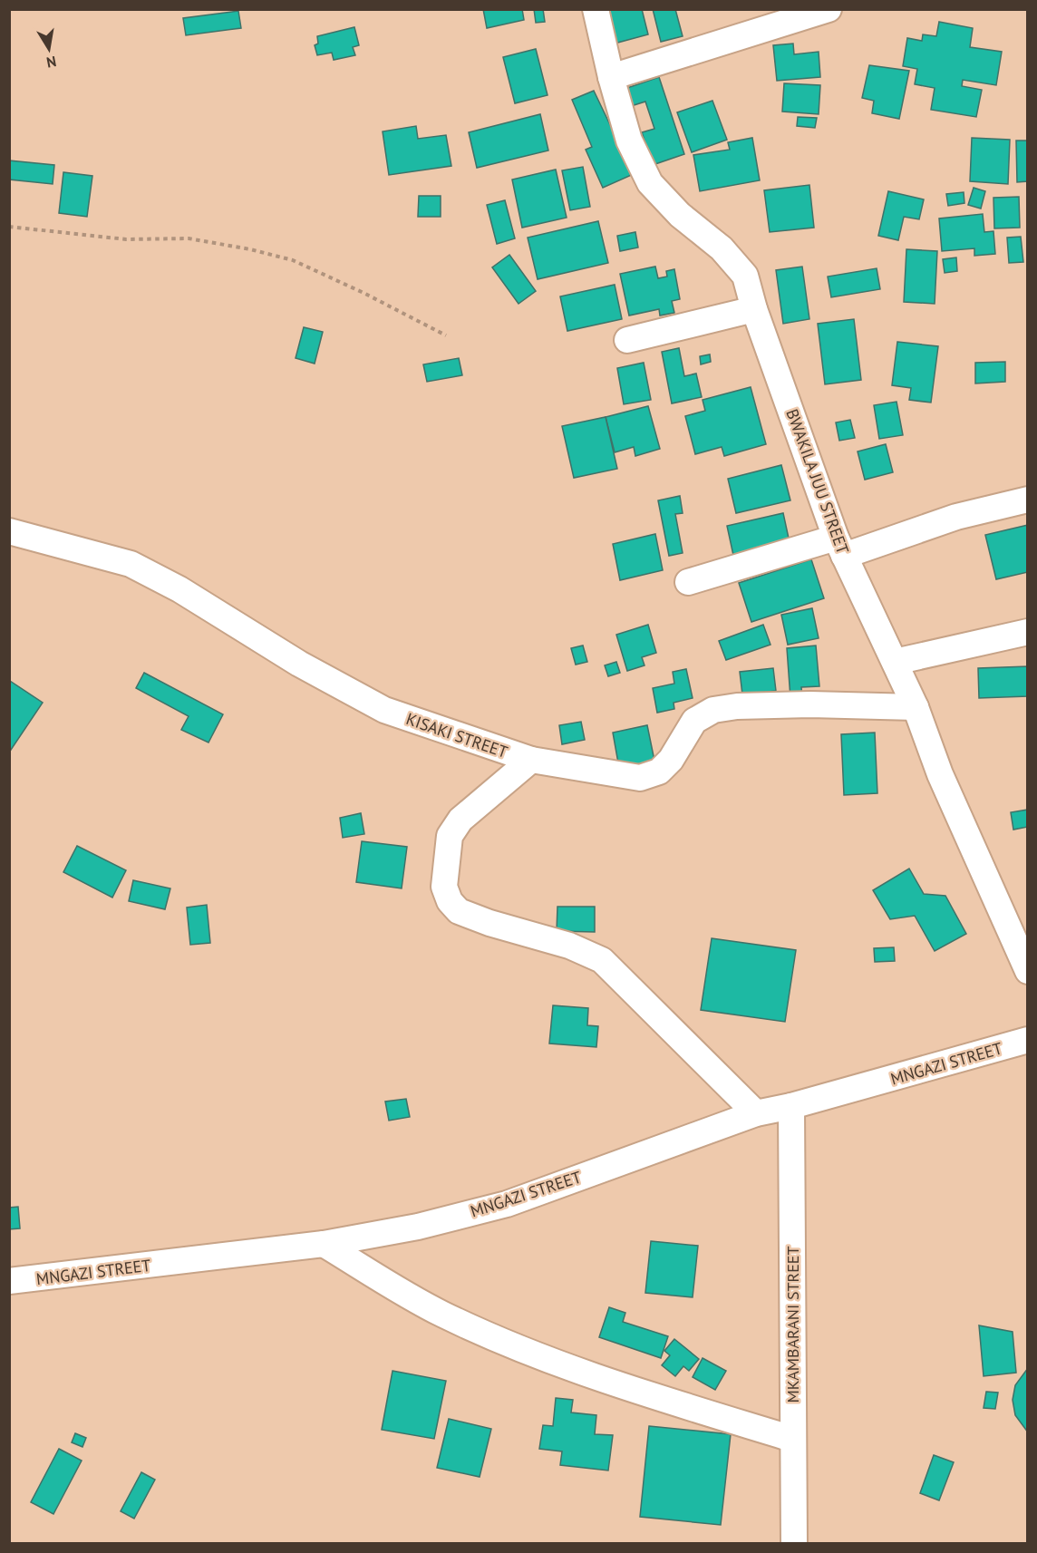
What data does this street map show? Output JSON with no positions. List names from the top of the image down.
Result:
{
  "streets": {
    "street": [
      "BWAKILA JUU STREET",
      "KISAKI STREET",
      "MNGAZI STREET",
      "MKAMBARANI STREET"
    ]
  },
  "crossings": [
    ["BWAKILA JUU STREET", "KISAKI STREET"],
    ["MNGAZI STREET", "MKAMBARANI STREET"]
  ],
  "north": "bottom"
}
